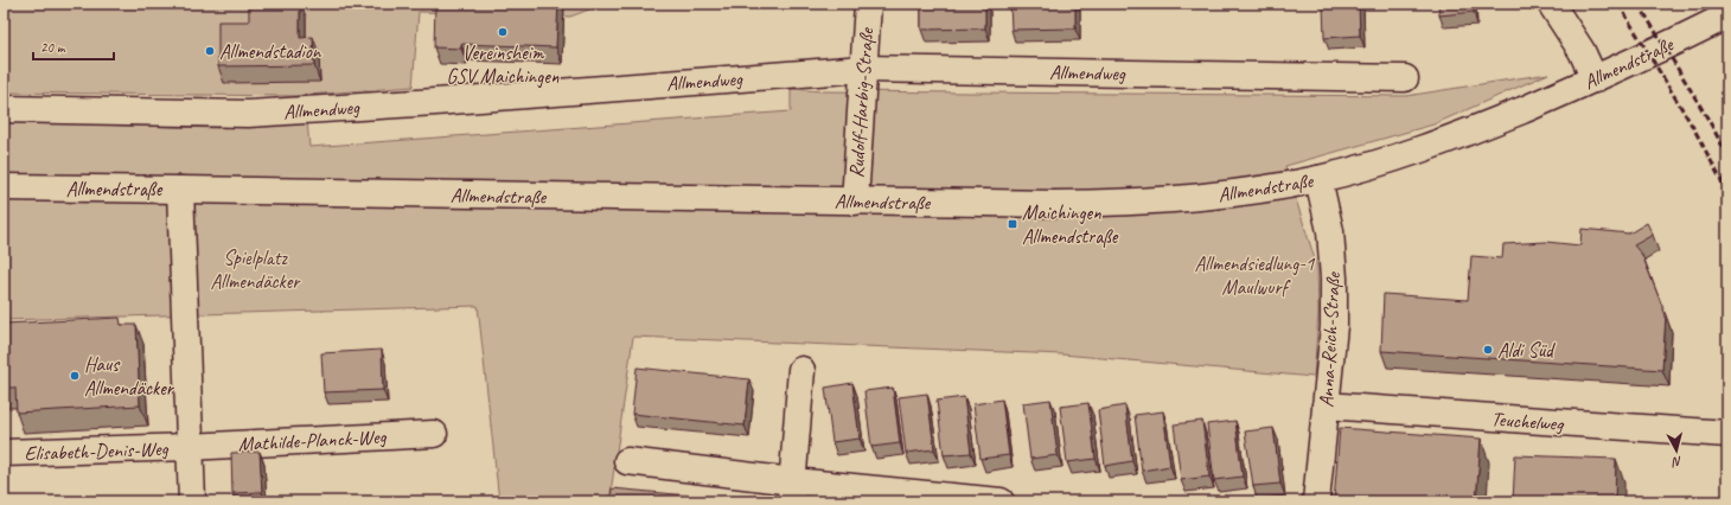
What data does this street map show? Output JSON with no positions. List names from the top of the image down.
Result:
{
  "streets": {
    "street": [
      "Allmendstraße",
      "Allmendweg",
      "Rudolf-Harbig-Straße",
      "Anna-Reich-Straße",
      "Teuchelweg",
      "Mathilde-Planck-Weg",
      "Elisabeth-Denis-Weg"
    ]
  },
  "crossings": [
    ["Allmendstraße", "Rudolf-Harbig-Straße"],
    ["Allmendstraße", "Anna-Reich-Straße"],
    ["Allmendweg", "Rudolf-Harbig-Straße"],
    ["Anna-Reich-Straße", "Teuchelweg"],
    ["Mathilde-Planck-Weg", "Elisabeth-Denis-Weg"]
  ],
  "parks": ["Spielplatz Allmendäcker", "Allmendsiedlung-1 Maulwurf"],
  "places": {
    "other": [
      "Vereinsheim GSV Maichingen",
      "Allmendstadion",
      "Aldi Süd",
      "Haus Allmendäcker"
    ],
    "transit": ["Maichingen Allmendstraße"]
  },
  "scale_bar": "20 m",
  "north": "bottom"
}
